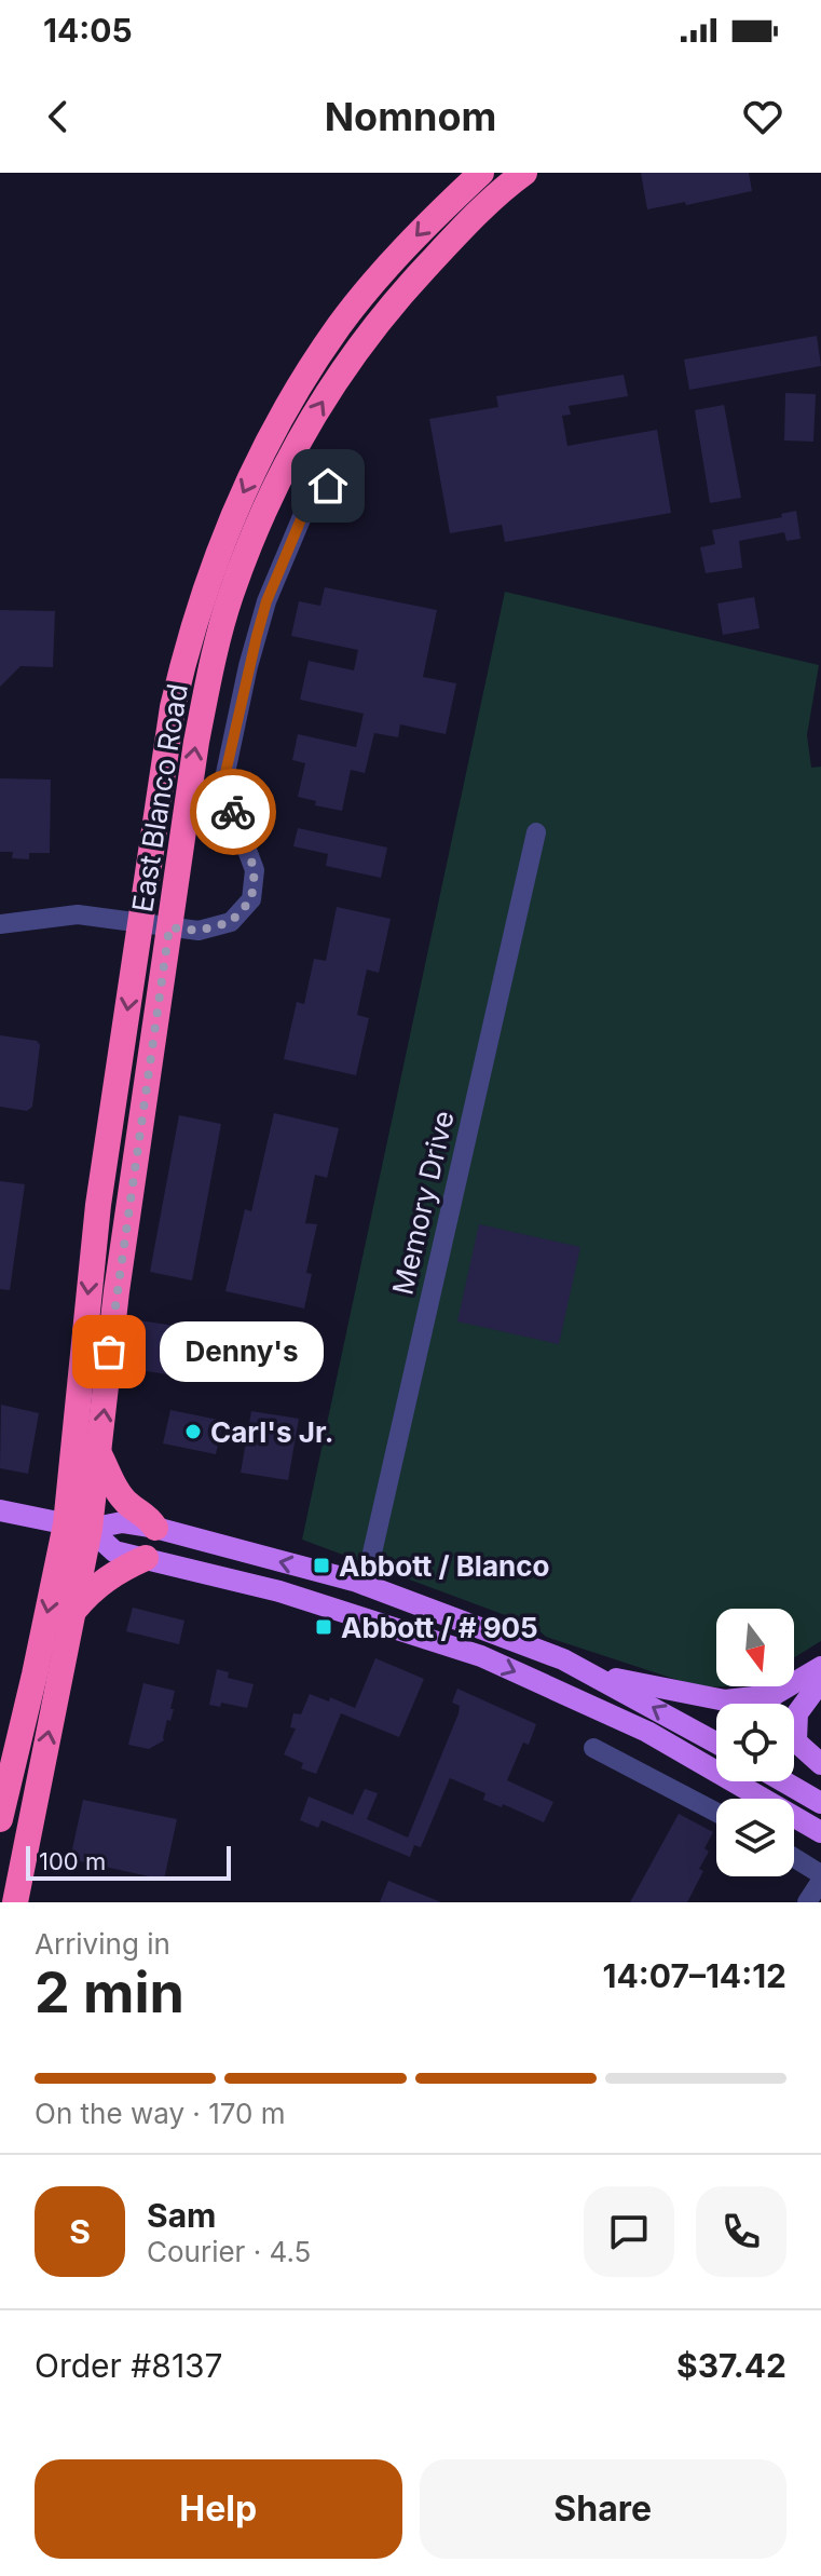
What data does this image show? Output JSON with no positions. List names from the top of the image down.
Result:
{
  "streets": {
    "highway": ["East Blanco Road"],
    "street": ["Memory Drive"]
  },
  "places": {
    "other": ["Denny's", "Carl's Jr."],
    "transit": ["Abbott / Blanco", "Abbott / # 905"]
  },
  "scale_bar": "100 m",
  "north": "bottom",
  "page": {
    "status": "14:05",
    "header": "Nomnom",
    "bubble": "Denny's",
    "scale": "100 m",
    "heading": ["2 min", "Arriving in", "14:07–14:12"],
    "panel": [
      "Sam",
      "Courier · 4.5",
      "Order #8137",
      "$37.42"
    ],
    "bar": "On the way · 170 m",
    "round": "S",
    "buttons": ["Help", "Share"]
  }
}
